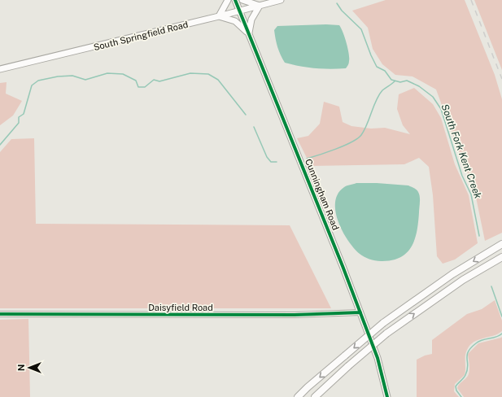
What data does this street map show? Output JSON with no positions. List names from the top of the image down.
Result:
{
  "streets": {
    "main road": ["South Springfield Road", "Cunningham Road"],
    "street": ["Daisyfield Road"]
  },
  "crossings": [
    ["South Springfield Road", "Cunningham Road"],
    ["Cunningham Road", "Daisyfield Road"]
  ],
  "water": ["South Fork Kent Creek"],
  "north": "left"
}
